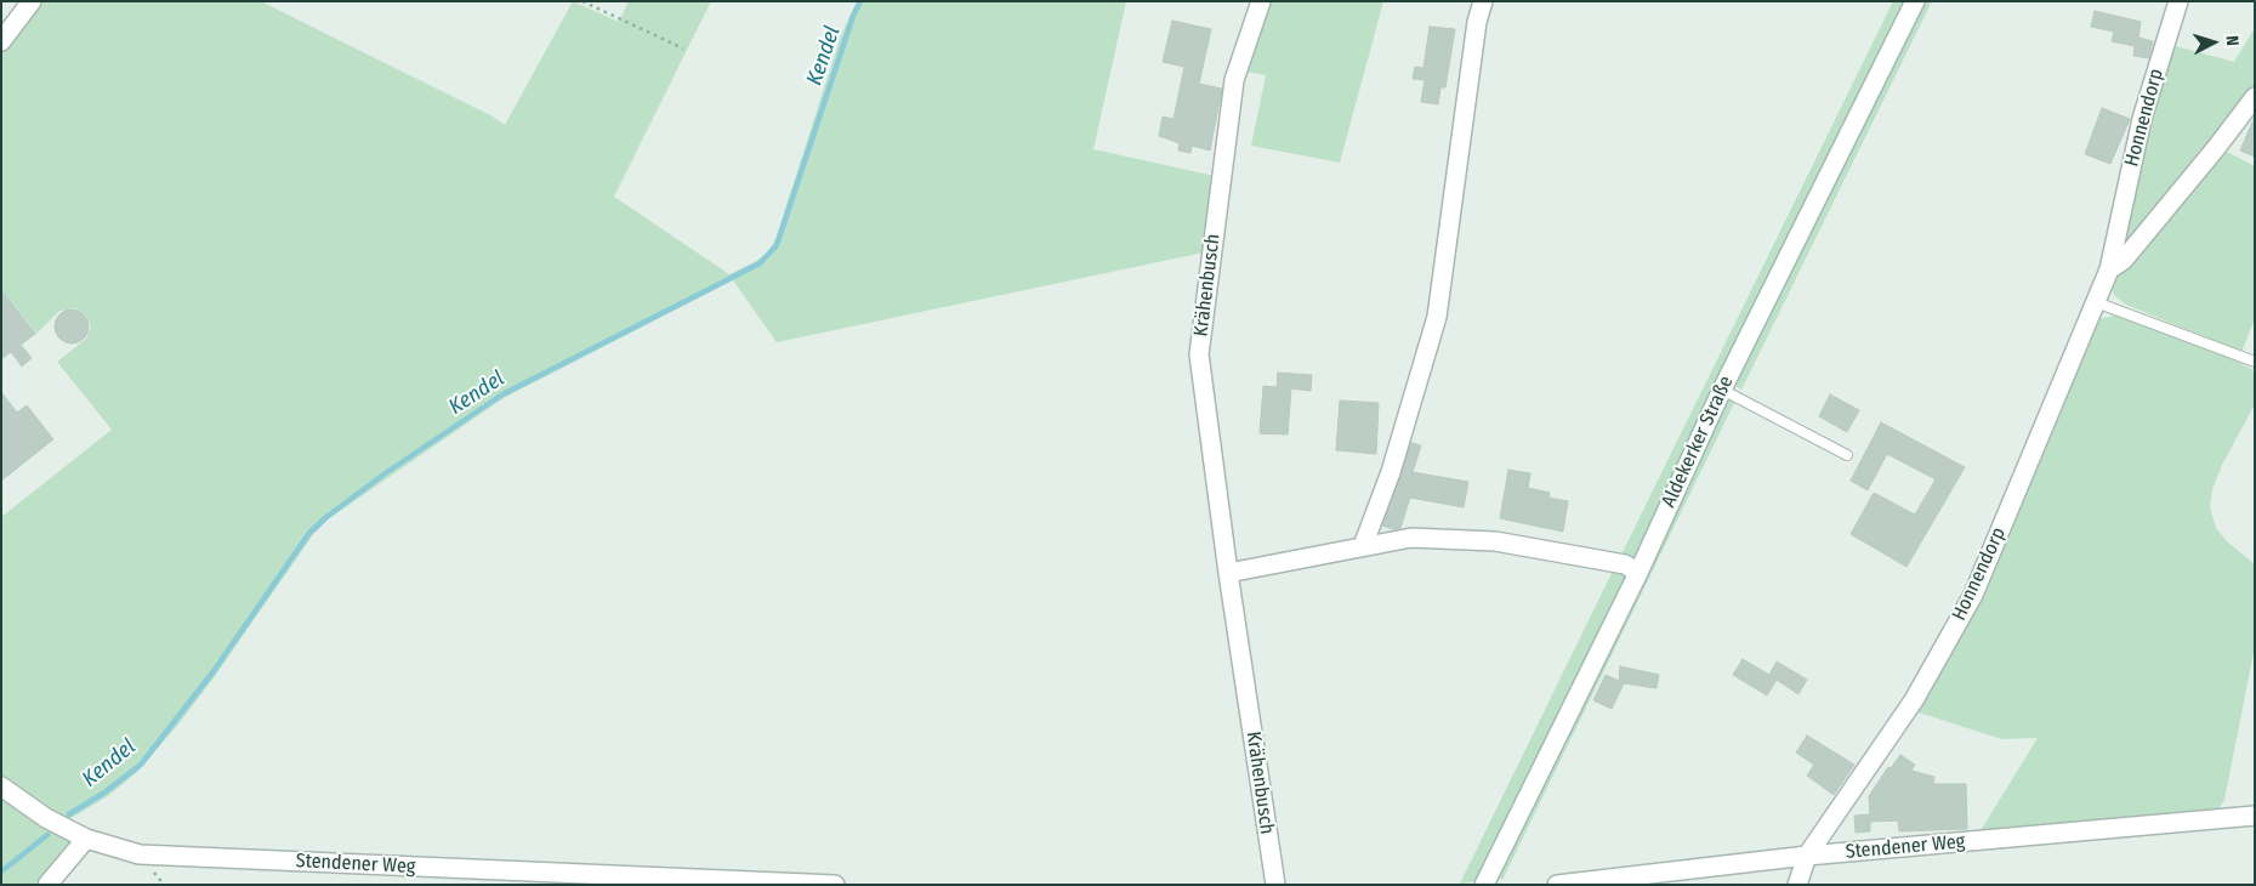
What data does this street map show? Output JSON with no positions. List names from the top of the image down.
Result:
{
  "streets": {
    "street": [
      "Honnendorp",
      "Krähenbusch",
      "Aldekerker Straße",
      "Stendener Weg"
    ]
  },
  "crossings": [
    ["Honnendorp", "Stendener Weg"]
  ],
  "water": ["Kendel"],
  "north": "right"
}
